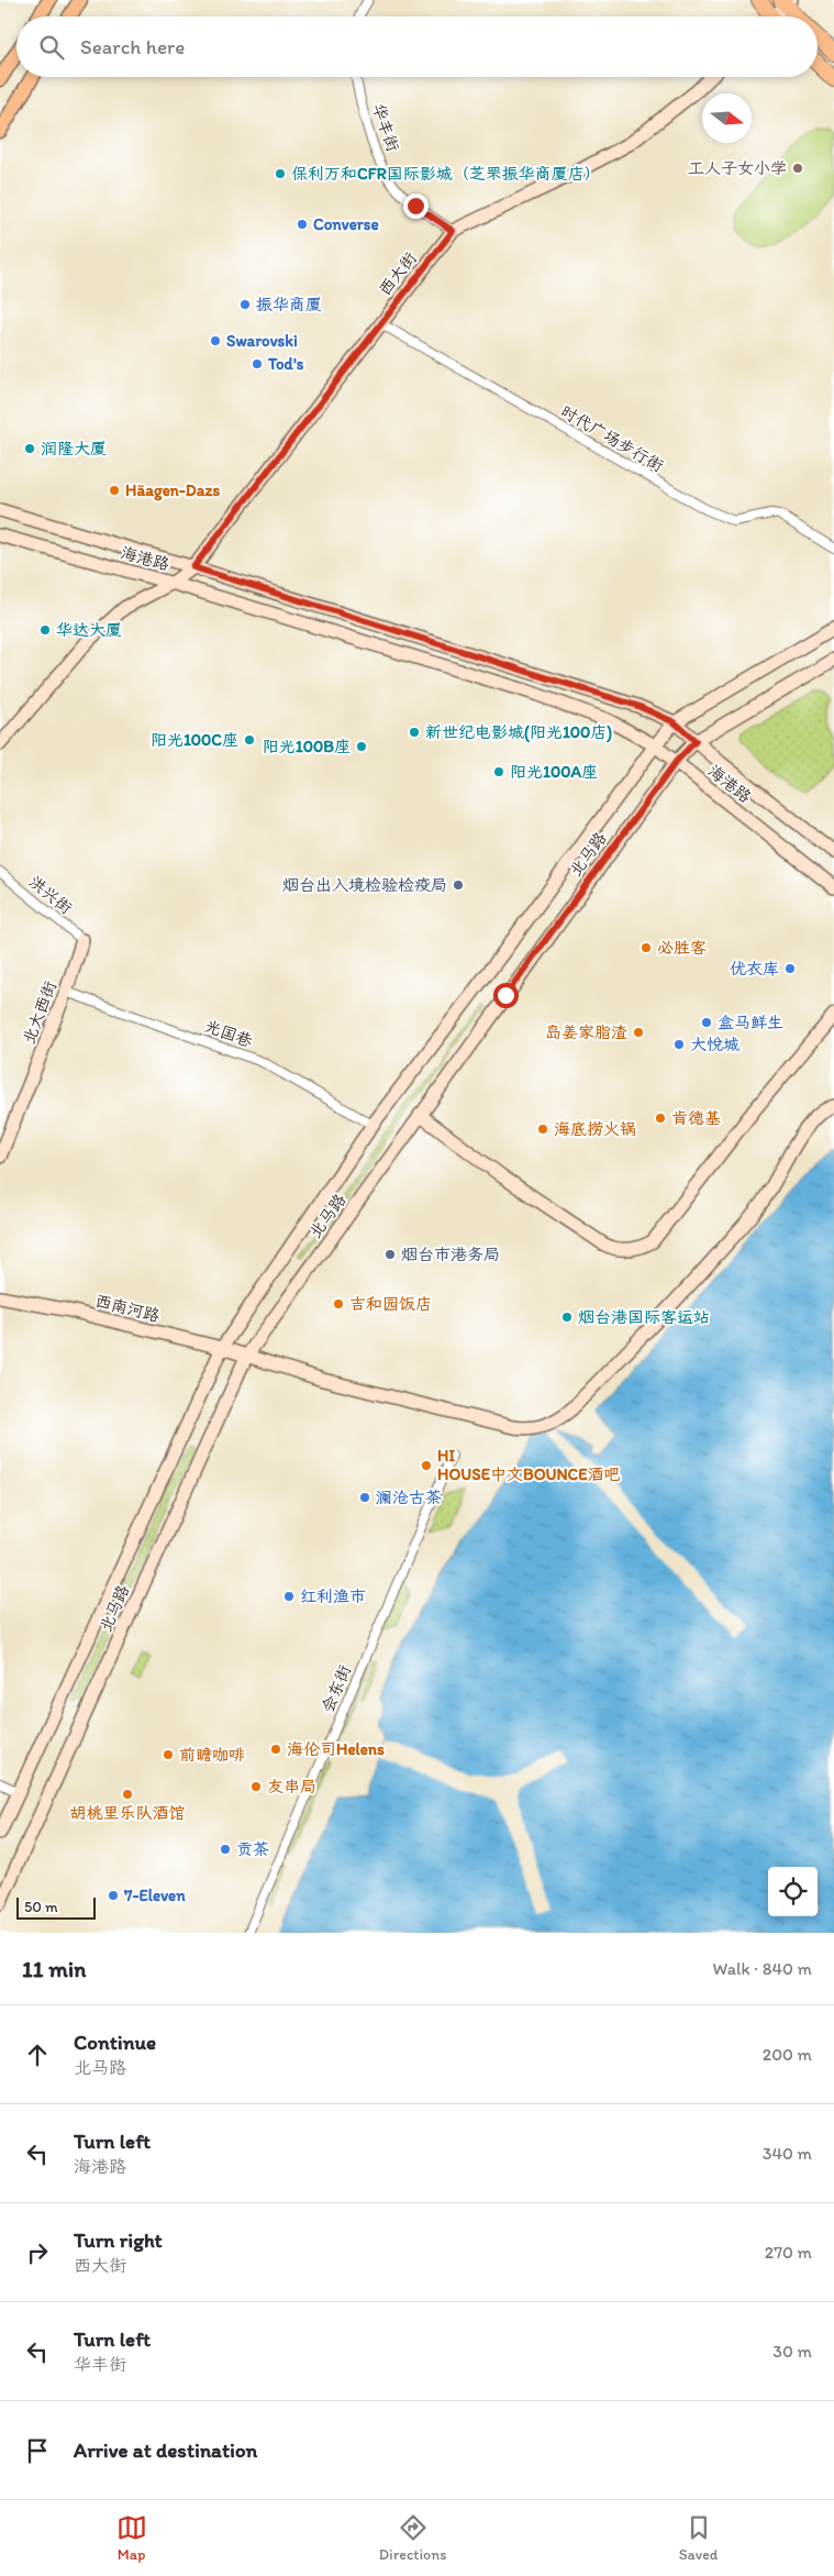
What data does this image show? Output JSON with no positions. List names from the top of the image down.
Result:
{
  "streets": {
    "main road": [
      "西大街",
      "海港路",
      "北马路",
      "北大西街",
      "西南河路"
    ],
    "street": [
      "华丰街",
      "时代广场步行街",
      "洪兴街",
      "光国巷",
      "会东街"
    ]
  },
  "crossings": [
    ["华丰街", "西大街"],
    ["西大街", "时代广场步行街"],
    ["西大街", "海港路"],
    ["海港路", "北马路"],
    ["北马路", "光国巷"],
    ["北马路", "西南河路"],
    ["洪兴街", "北大西街"],
    ["北大西街", "光国巷"]
  ],
  "places": [
    "工人子女小学",
    "保利万和CFR国际影城（芝罘振华商厦店）",
    "Converse",
    "振华商厦",
    "Swarovski",
    "Tod's",
    "润隆大厦",
    "Häagen-Dazs",
    "华达大厦",
    "新世纪电影城(阳光100店)",
    "阳光100C座",
    "阳光100B座",
    "阳光100A座",
    "烟台出入境检验检疫局",
    "必胜客",
    "优衣库",
    "盒马鲜生",
    "岛姜家脂渣",
    "大悦城",
    "肯德基",
    "海底捞火锅",
    "烟台市港务局",
    "吉和园饭店",
    "烟台港国际客运站",
    "HI HOUSE中文BOUNCE酒吧",
    "澜沧古茶",
    "红利渔市",
    "海伦司Helens",
    "前瞻咖啡",
    "友串局",
    "胡桃里乐队酒馆",
    "贡茶",
    "7-Eleven"
  ],
  "scale_bar": "50 m",
  "north": "right",
  "page": {
    "search": "Search here",
    "scale": "50 m",
    "heading": ["11 min", "Walk · 840 m"],
    "list": [
      ["Continue", "北马路", "200 m"],
      ["Turn left", "海港路", "340 m"],
      ["Turn right", "西大街", "270 m"],
      ["Turn left", "华丰街", "30 m"],
      "Arrive at destination"
    ],
    "nav": ["Map", "Directions", "Saved"]
  }
}
